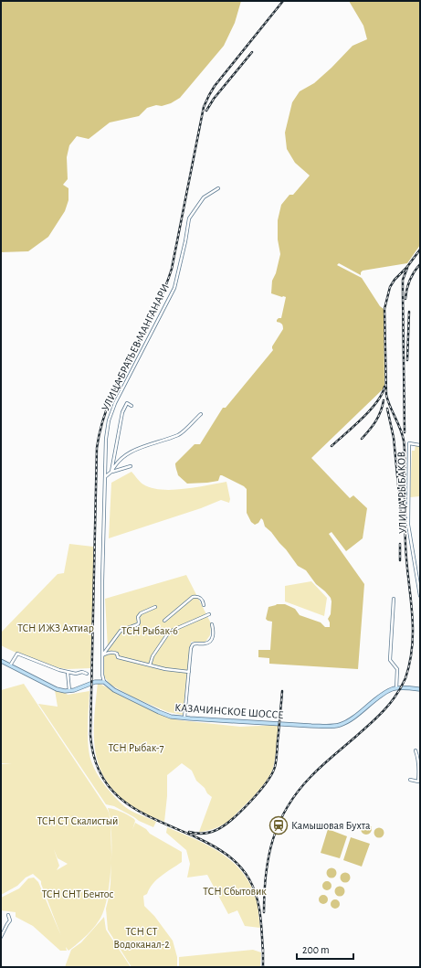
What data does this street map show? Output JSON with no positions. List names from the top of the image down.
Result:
{
  "streets": {
    "main road": ["КАЗАЧИНСКОЕ ШОССЕ"],
    "street": ["УЛИЦА БРАТЬЕВ МАНГАНАРИ", "УЛИЦА РЫБАКОВ"]
  },
  "crossings": [
    ["УЛИЦА БРАТЬЕВ МАНГАНАРИ", "КАЗАЧИНСКОЕ ШОССЕ"]
  ],
  "parks": [
    "ТСН ИЖЗ Ахтиар",
    "ТСН Рыбак-6",
    "ТСН Рыбак-7",
    "ТСН СТ Скалистый",
    "ТСН Сбытовик",
    "ТСН СНТ Бентос",
    "ТСН СТ Водоканал-2"
  ],
  "places": {
    "station": ["Камышовая Бухта"]
  },
  "scale_bar": "200 m"
}
